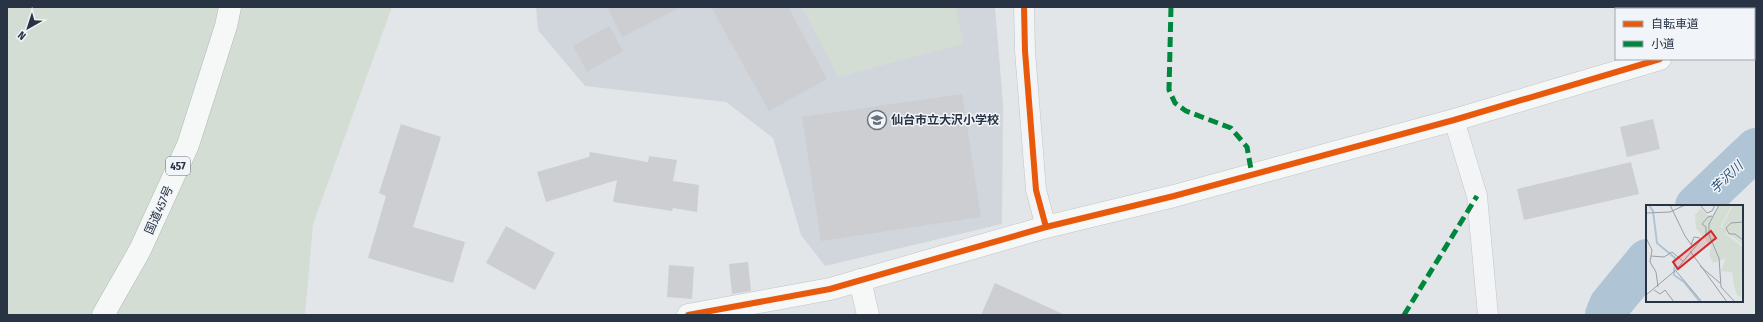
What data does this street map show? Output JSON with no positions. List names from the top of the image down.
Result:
{
  "streets": {
    "main road": ["457", "国道457号"]
  },
  "water": ["芋沢川"],
  "places": {
    "school or university": ["仙台市立大沢小学校"]
  },
  "legend": ["自転車道", "小道"],
  "north": "bottom left"
}
